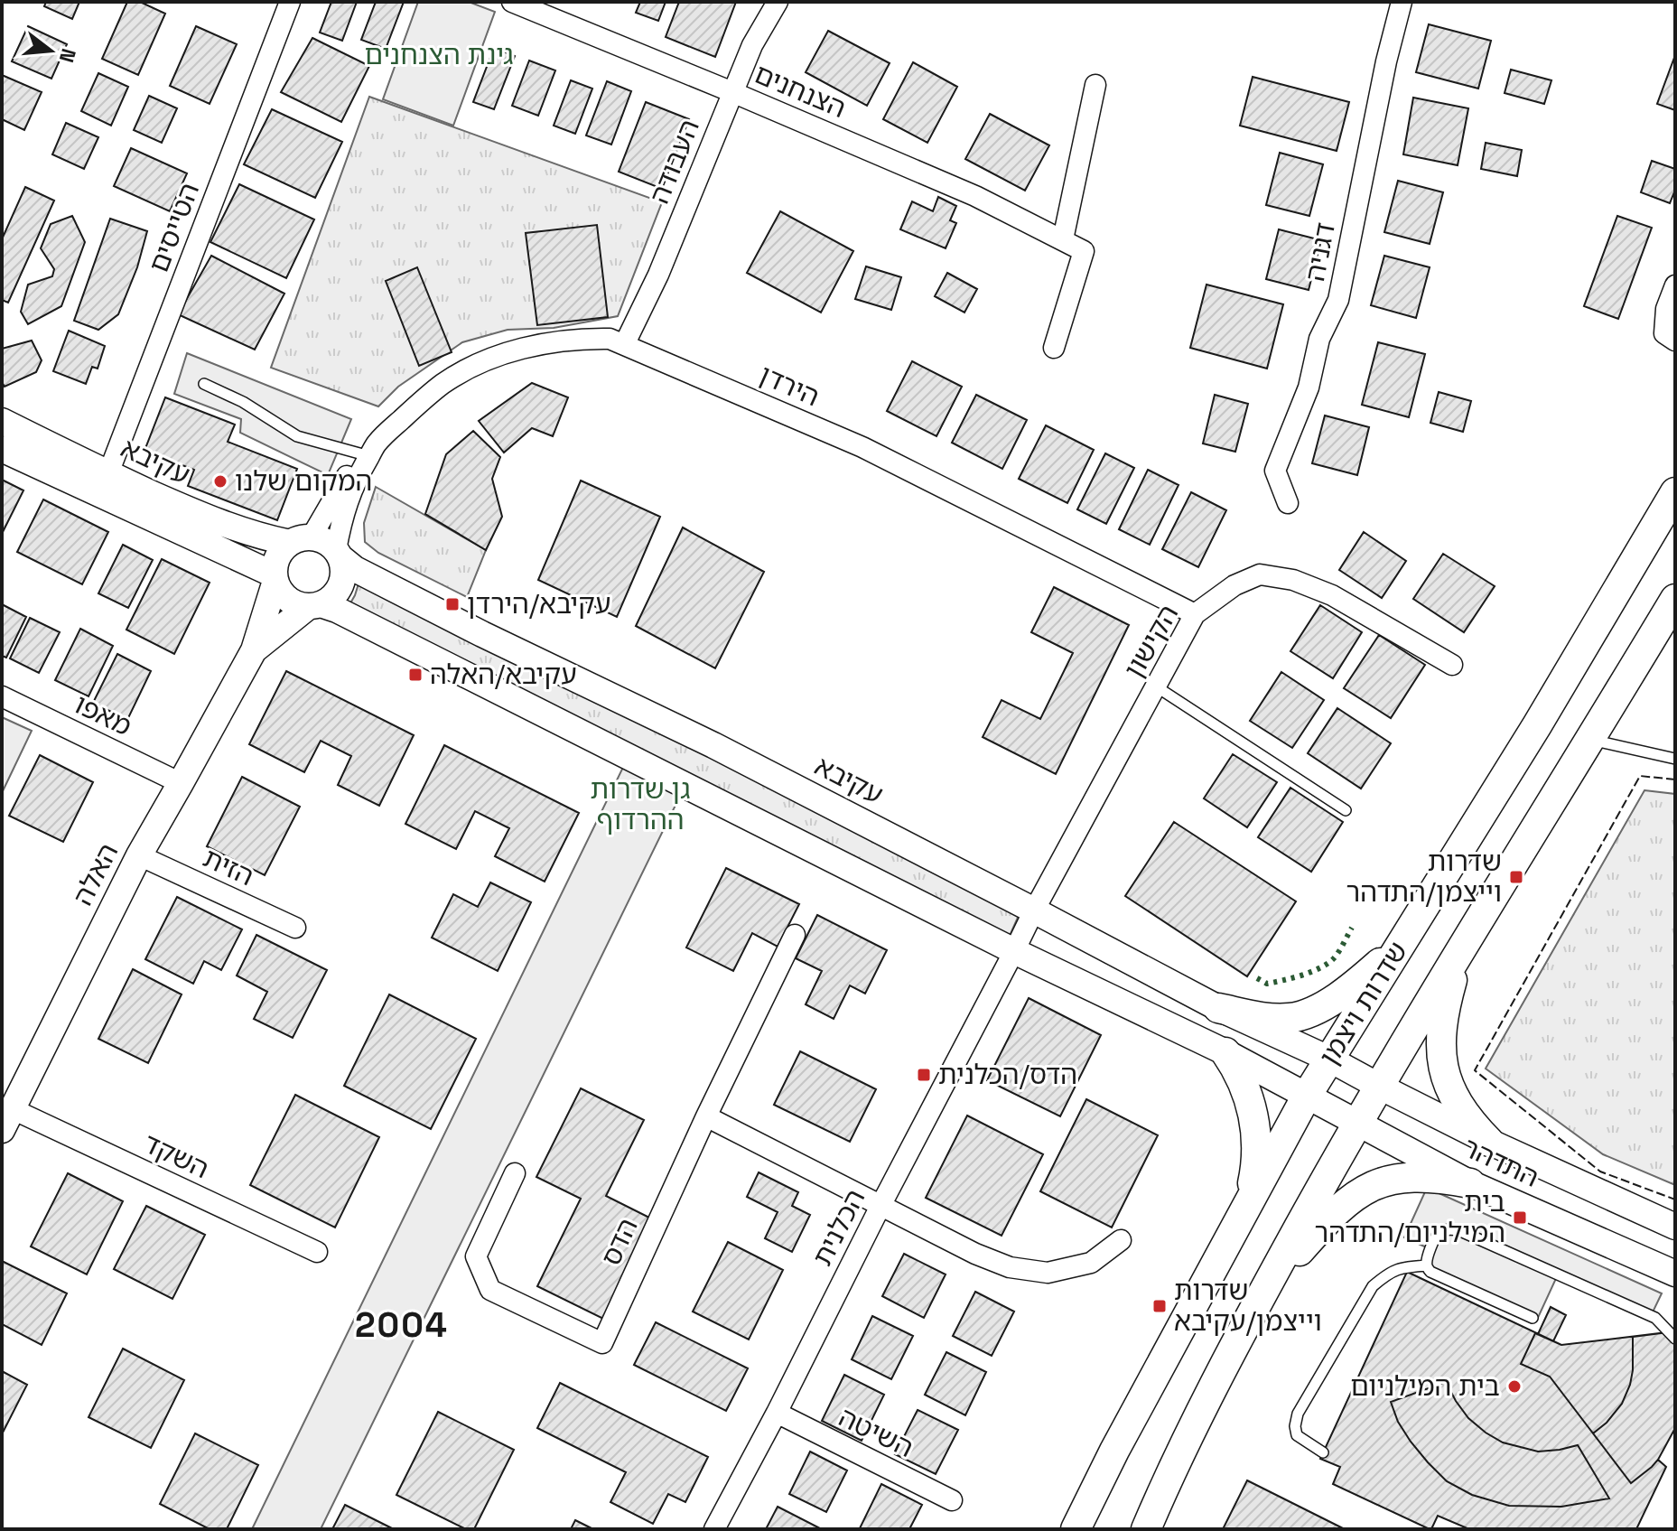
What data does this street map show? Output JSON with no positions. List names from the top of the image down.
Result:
{
  "streets": {
    "main road": ["שדרות ויצמן"],
    "street": [
      "הצנחנים",
      "העבודה",
      "הטייסים",
      "דגניה",
      "הירדן",
      "עקיבא",
      "הקישון",
      "מאפו",
      "הזית",
      "האלה",
      "השקד",
      "התדהר",
      "הכלנית",
      "הדס",
      "השיטה"
    ]
  },
  "crossings": [
    ["הצנחנים", "העבודה"],
    ["העבודה", "הירדן"],
    ["הטייסים", "עקיבא"],
    ["הירדן", "עקיבא"],
    ["הירדן", "הקישון"],
    ["הירדן", "האלה"],
    ["עקיבא", "הקישון"],
    ["עקיבא", "האלה"],
    ["עקיבא", "שדרות ויצמן"],
    ["עקיבא", "התדהר"],
    ["הקישון", "הכלנית"],
    ["מאפו", "האלה"],
    ["הזית", "האלה"],
    ["האלה", "השקד"],
    ["שדרות ויצמן", "התדהר"],
    ["הכלנית", "השיטה"]
  ],
  "districts": ["2004"],
  "parks": ["גינת הצנחנים", "גן שדרות ההרדוף"],
  "places": {
    "other": ["המקום שלנו", "בית המילניום"],
    "transit": [
      "עקיבא/הירדן",
      "עקיבא/האלה",
      "שדרות וייצמן/התדהר",
      "הדס/הכלנית",
      "בית המילניום/התדהר",
      "שדרות וייצמן/עקיבא"
    ]
  },
  "north": "right"
}
